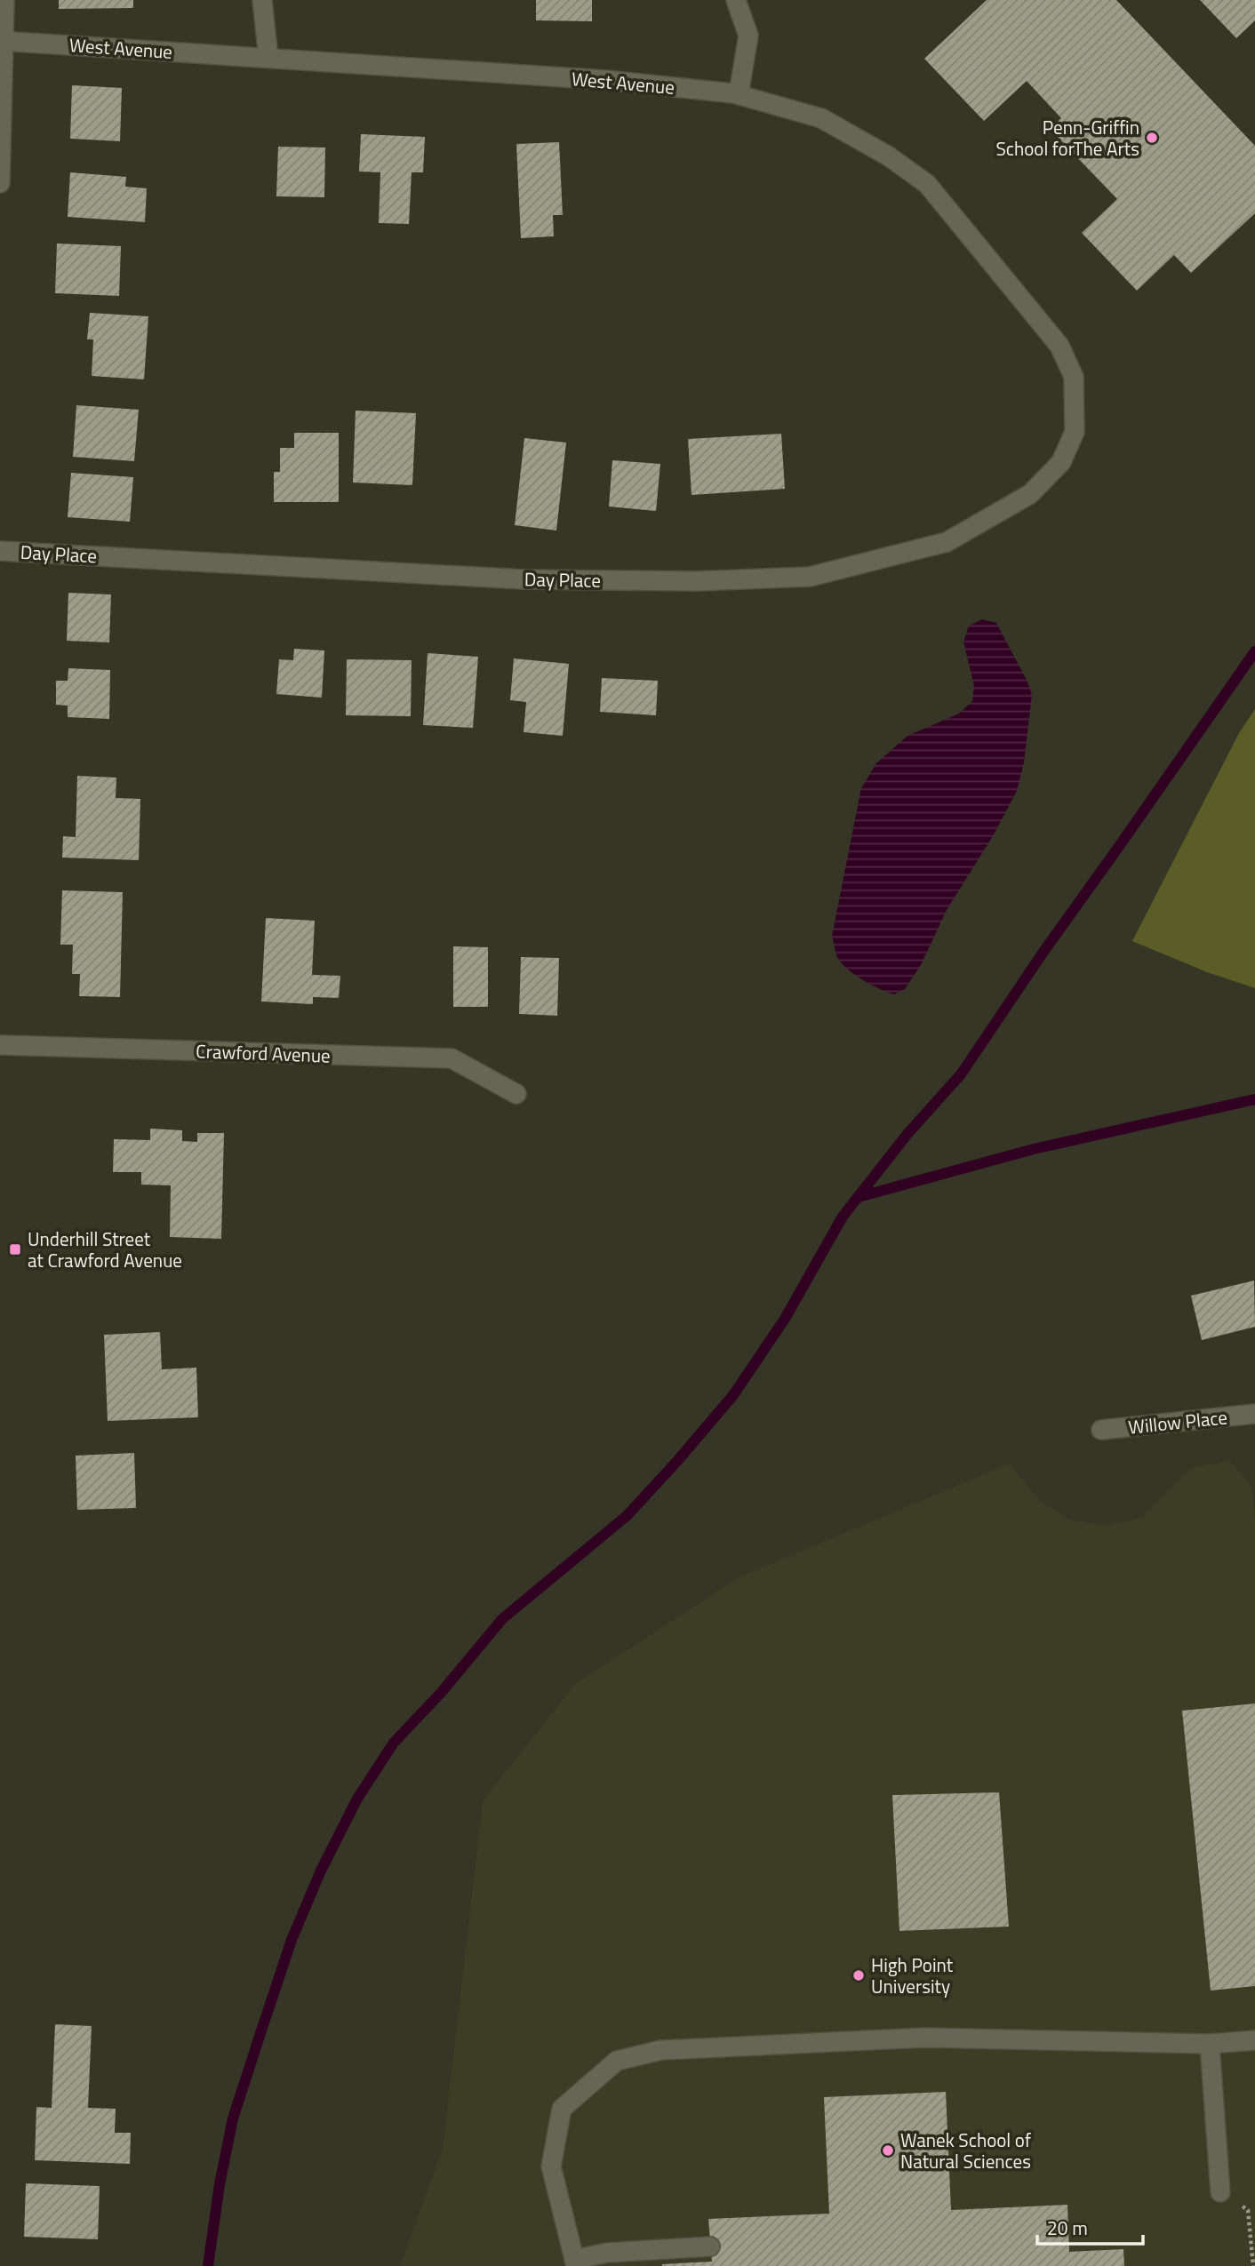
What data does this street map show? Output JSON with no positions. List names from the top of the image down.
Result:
{
  "streets": {
    "street": [
      "West Avenue",
      "Day Place",
      "Crawford Avenue",
      "Willow Place"
    ]
  },
  "crossings": [
    ["West Avenue", "Day Place"]
  ],
  "places": {
    "other": ["Penn-Griffin School forThe Arts", "High Point University", "Wanek School of Natural Sciences"],
    "transit": ["Underhill Street at Crawford Avenue"]
  },
  "scale_bar": "20 m"
}
